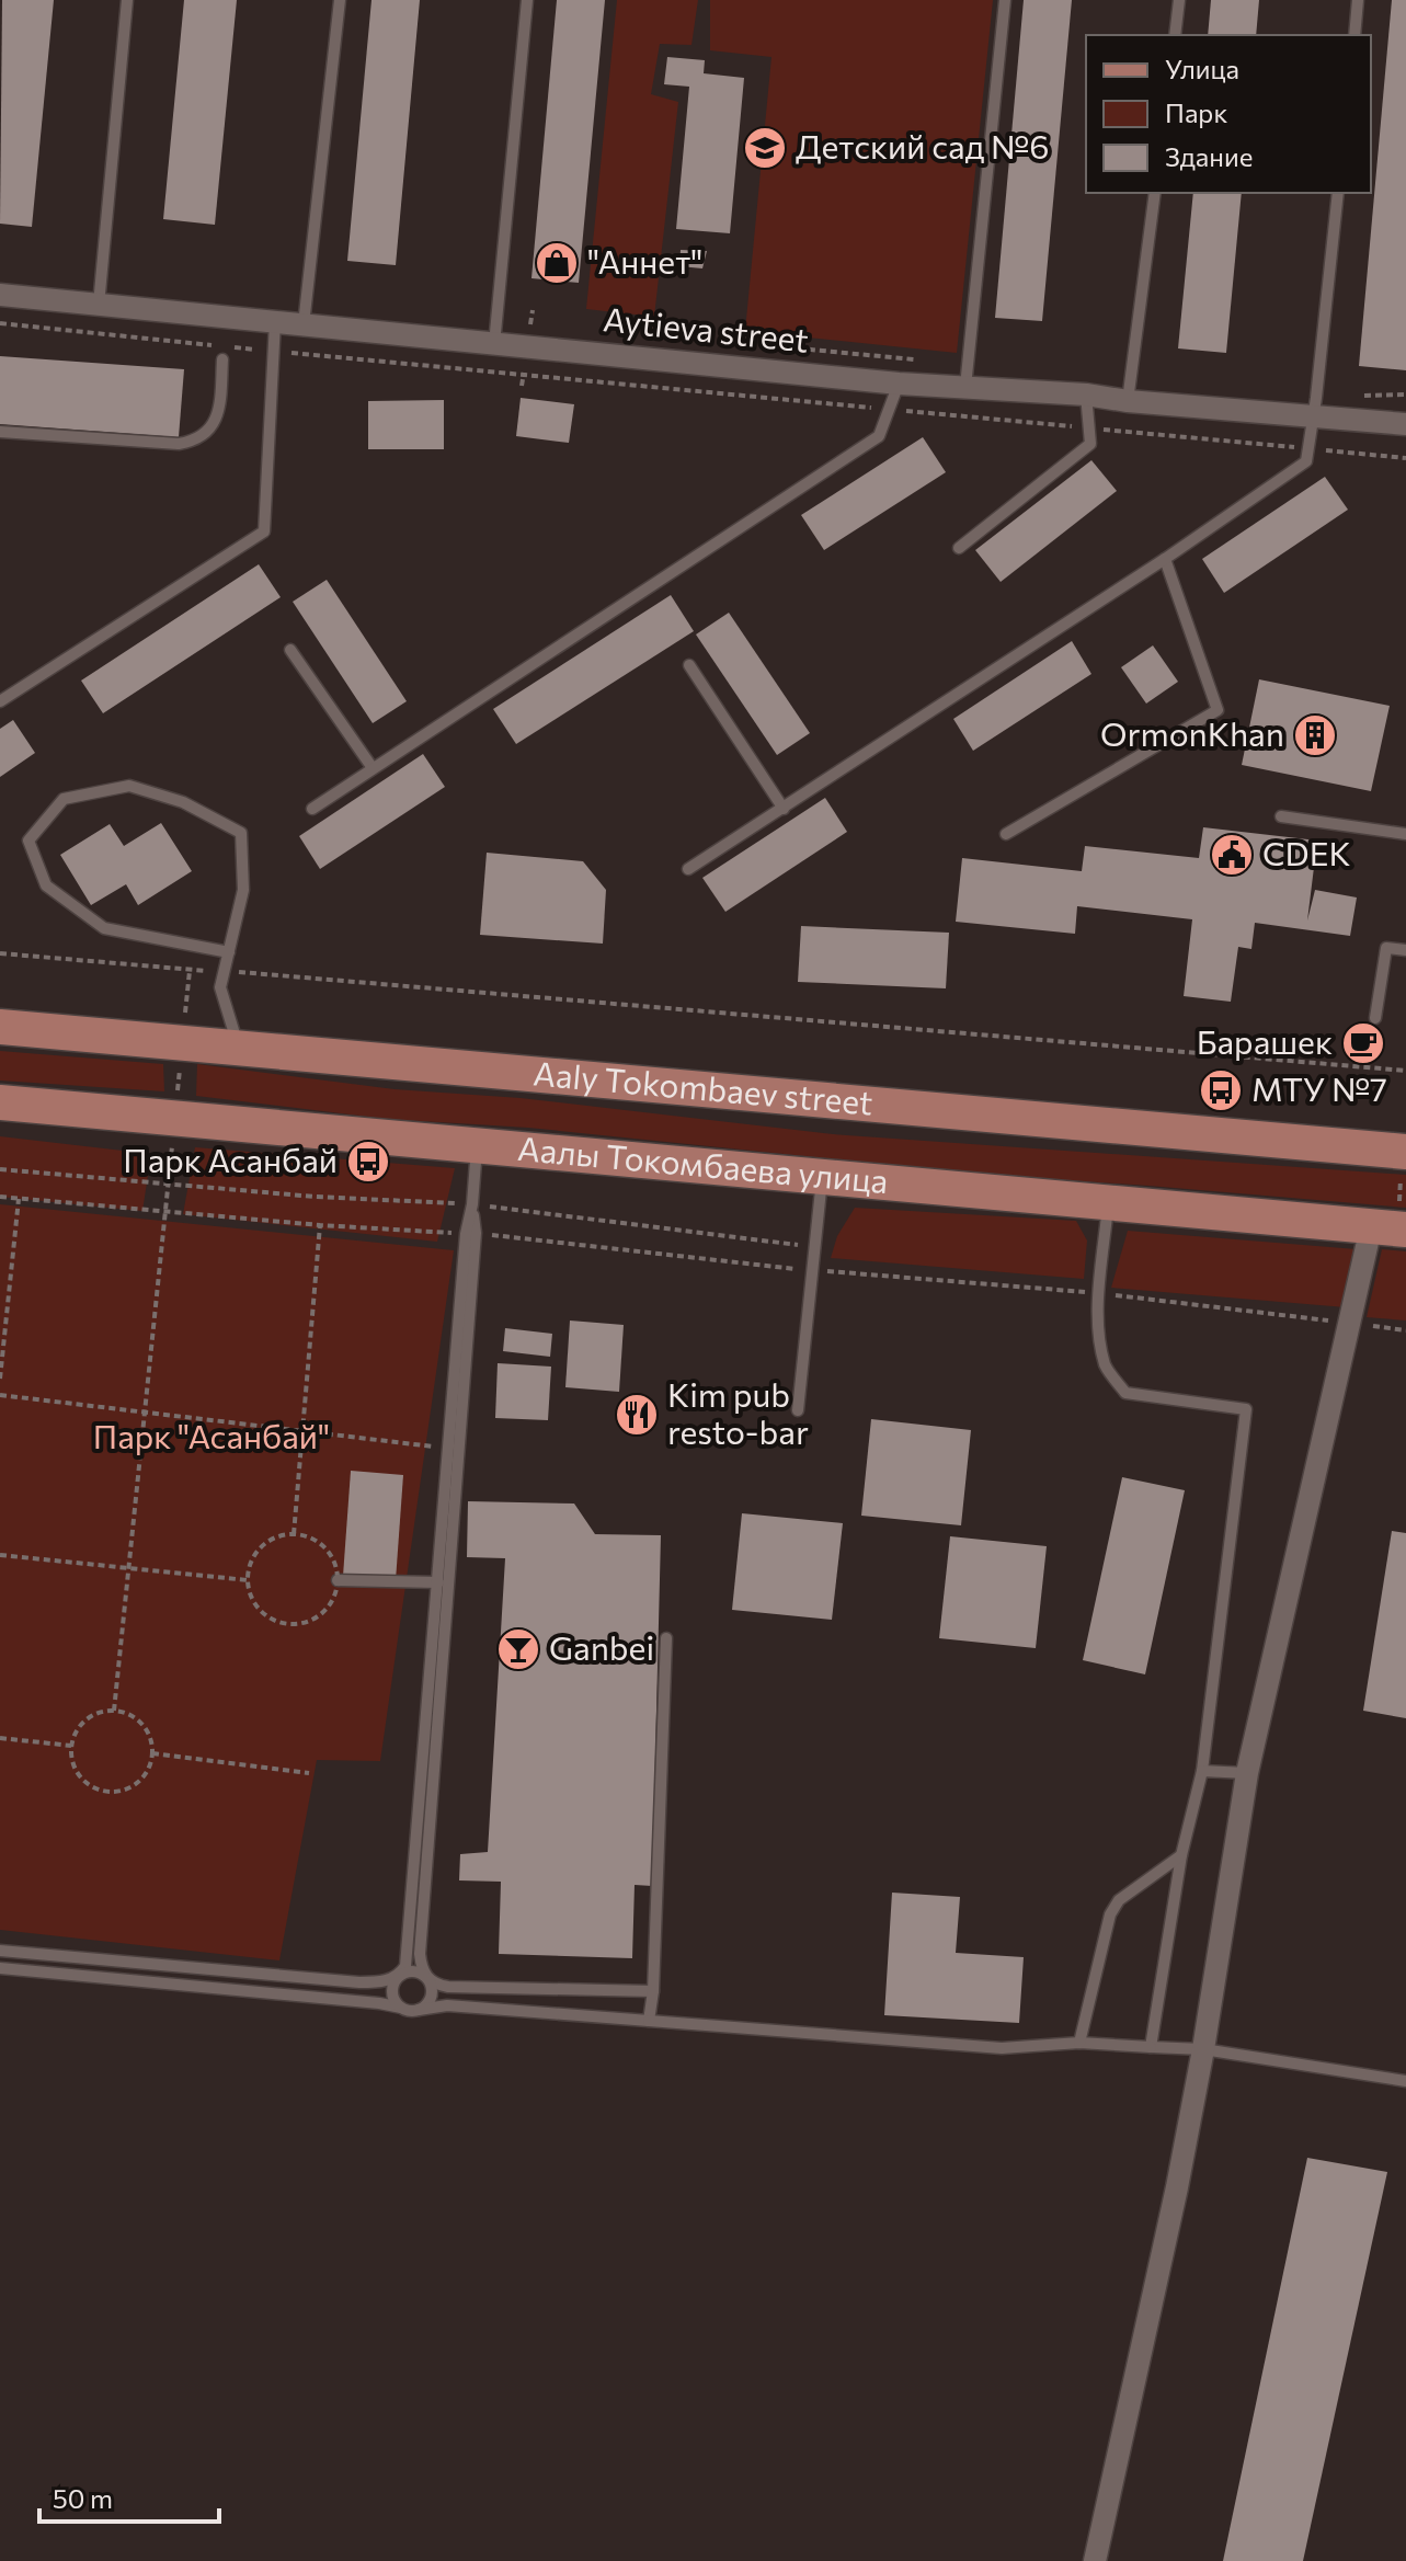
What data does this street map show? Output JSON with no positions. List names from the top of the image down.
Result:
{
  "streets": {
    "main road": ["Aaly Tokombaev street", "Аалы Токомбаева улица"],
    "street": ["Aytieva street"]
  },
  "parks": ["Парк \"Асанбай\""],
  "places": {
    "school or university": ["Детский сад №6"],
    "shop": ["\"Аннет\""],
    "building": ["OrmonKhan"],
    "public building": ["CDEK"],
    "cafe": ["Барашек"],
    "bus stop": ["МТУ №7", "Парк Асанбай"],
    "restaurant": ["Kim pub resto-bar"],
    "bar": ["Ganbei"]
  },
  "legend": ["Улица", "Парк", "Здание"],
  "scale_bar": "50 m"
}
